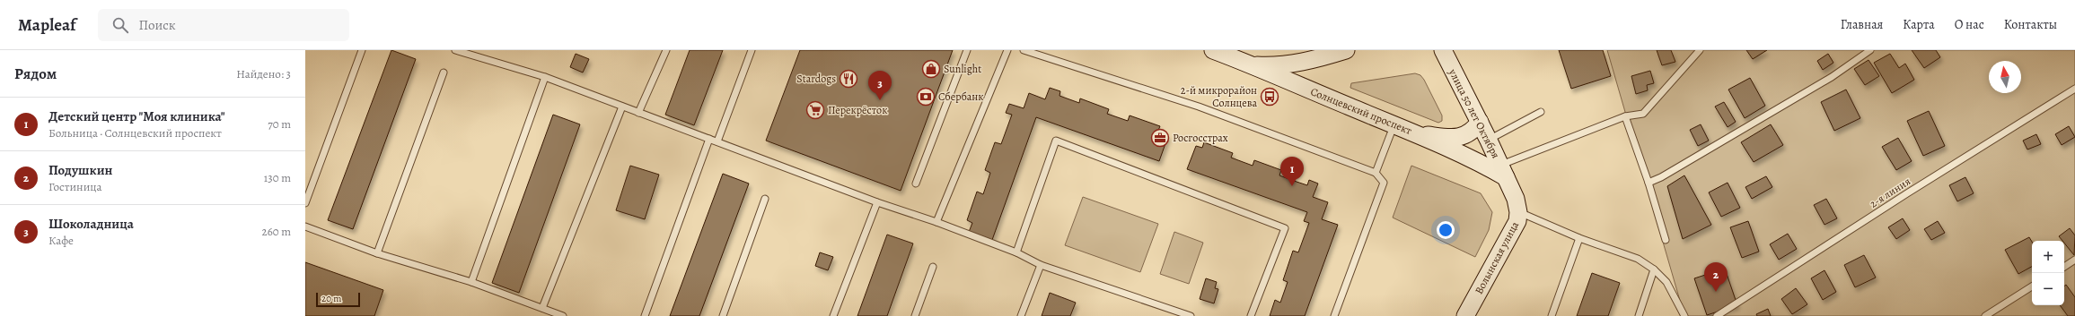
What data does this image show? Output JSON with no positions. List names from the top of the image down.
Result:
{
  "streets": {
    "street": ["Солнцевский проспект", "улица 50 лет Октября", "Волынская улица"],
    "lane": ["2-я линия"]
  },
  "crossings": [
    ["Солнцевский проспект", "улица 50 лет Октября"],
    ["Солнцевский проспект", "Волынская улица"],
    ["улица 50 лет Октября", "Волынская улица"]
  ],
  "places": {
    "shop": ["Sunlight"],
    "restaurant": ["Stardogs"],
    "bank": ["Сбербанк"],
    "bus stop": ["2-й микрорайон Солнцева"],
    "supermarket": ["Перекрёсток"],
    "office": ["Росгосстрах"]
  },
  "scale_bar": "20 m",
  "north": "top",
  "page": {
    "header": "Mapleaf",
    "search": "Поиск",
    "nav": [
      "Главная",
      "Карта",
      "О нас",
      "Контакты"
    ],
    "heading": ["Рядом", "Найдено: 3"],
    "pins": ["3", "1", "2"],
    "list": [
      {
        "mark": "1",
        "name": "Детский центр \"Моя клиника\"",
        "note": "Больница · Солнцевский проспект",
        "value": "70 m"
      },
      {
        "mark": "2",
        "name": "Подушкин",
        "note": "Гостиница",
        "value": "130 m"
      },
      {
        "mark": "3",
        "name": "Шоколадница",
        "note": "Кафе",
        "value": "260 m"
      }
    ],
    "map_buttons": ["+", "−"],
    "scale": "20 m"
  }
}
